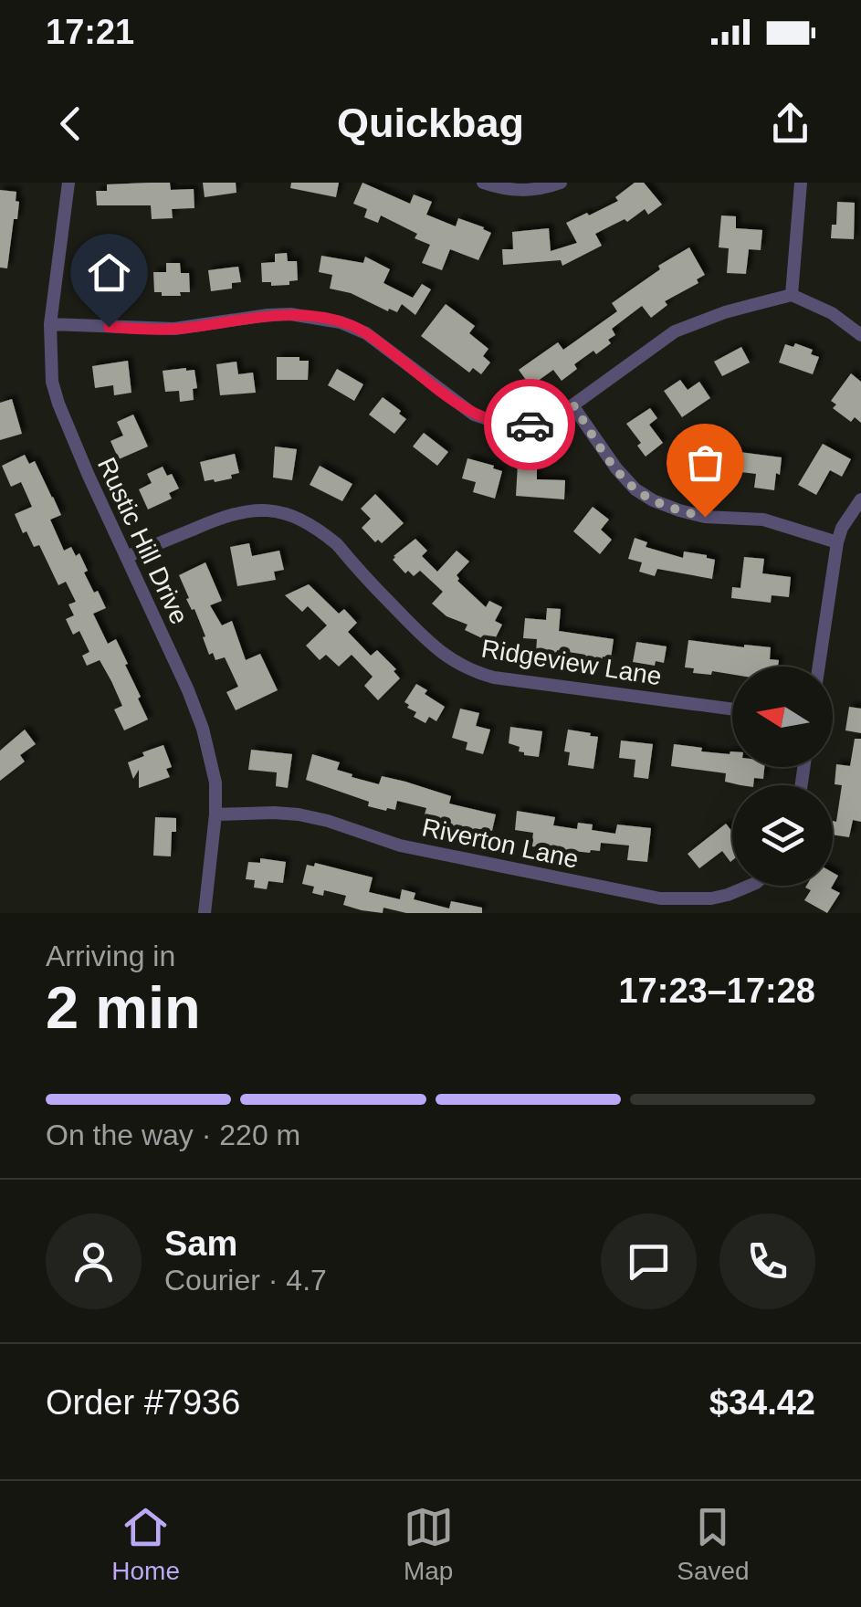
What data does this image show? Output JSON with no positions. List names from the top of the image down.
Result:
{
  "streets": {
    "street": ["Rustic Hill Drive", "Ridgeview Lane", "Riverton Lane"]
  },
  "crossings": [
    ["Rustic Hill Drive", "Ridgeview Lane"],
    ["Rustic Hill Drive", "Riverton Lane"]
  ],
  "north": "left",
  "page": {
    "status": "17:21",
    "header": "Quickbag",
    "heading": ["2 min", "Arriving in", "17:23–17:28"],
    "panel": [
      "Sam",
      "Courier · 4.7",
      "Order #7936",
      "$34.42"
    ],
    "bar": "On the way · 220 m",
    "tabs": ["Home", "Map", "Saved"]
  }
}
